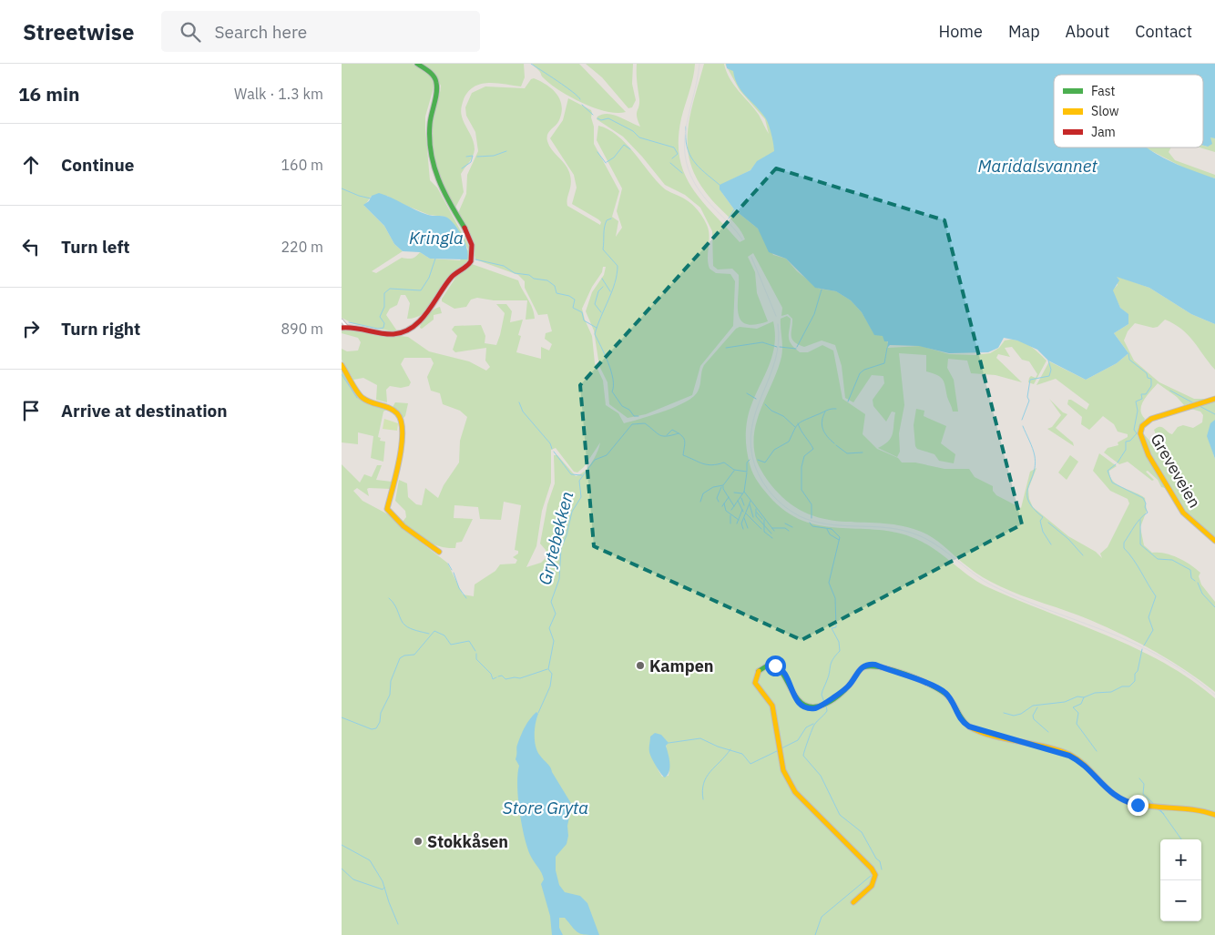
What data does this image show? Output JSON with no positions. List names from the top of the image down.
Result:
{
  "streets": {
    "street": ["Greveveien"]
  },
  "water": [
    "Maridalsvannet",
    "Kringla",
    "Grytebekken",
    "Store Gryta"
  ],
  "places": ["Kampen", "Stokkåsen"],
  "legend": ["Fast", "Slow", "Jam"],
  "page": {
    "header": "Streetwise",
    "search": "Search here",
    "nav": [
      "Home",
      "Map",
      "About",
      "Contact"
    ],
    "heading": ["16 min", "Walk · 1.3 km"],
    "list": [
      ["Continue", "160 m"],
      ["Turn left", "220 m"],
      ["Turn right", "890 m"],
      "Arrive at destination"
    ],
    "map_buttons": ["+", "−"]
  }
}
